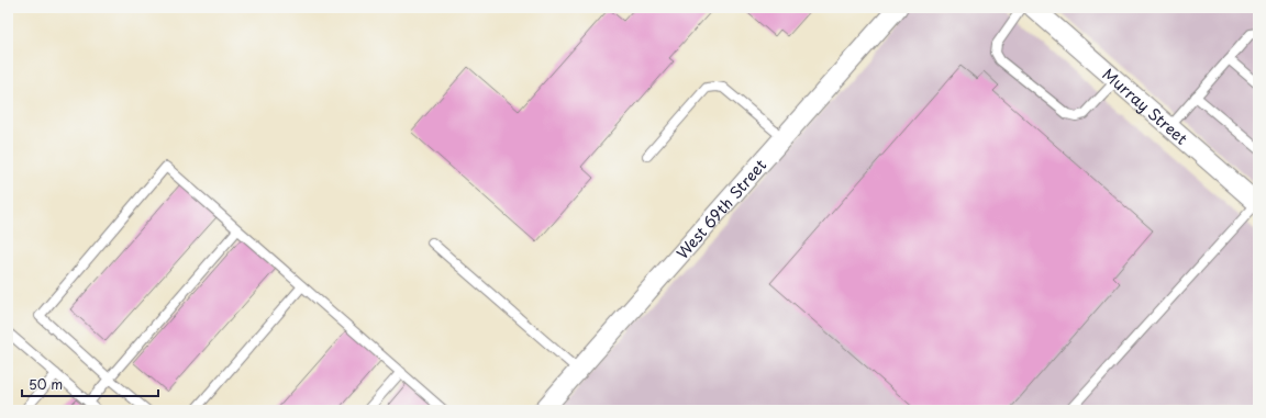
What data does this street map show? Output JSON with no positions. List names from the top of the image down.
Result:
{
  "streets": {
    "street": ["Murray Street", "West 69th Street"]
  },
  "scale_bar": "50 m"
}
